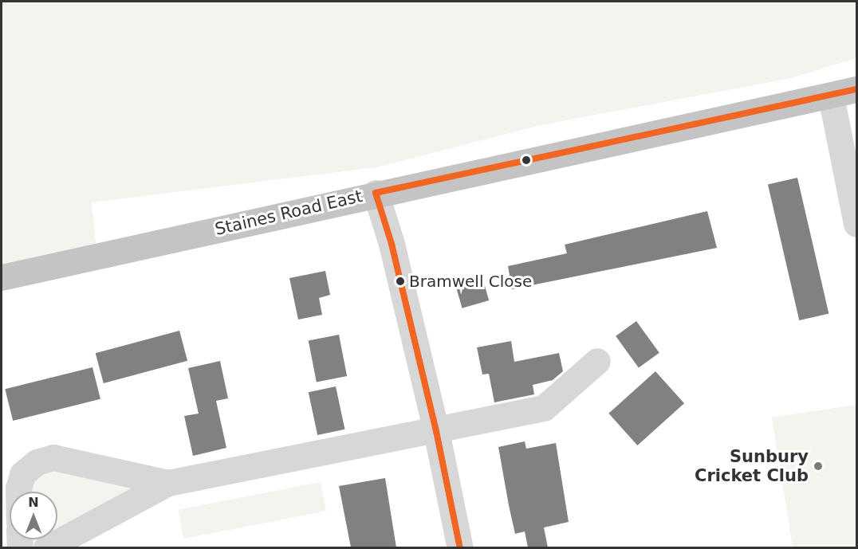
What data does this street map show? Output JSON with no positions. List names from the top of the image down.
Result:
{
  "streets": {
    "highway": ["Staines Road East"]
  },
  "places": ["Bramwell Close", "Sunbury Cricket Club"],
  "north": "top"
}
